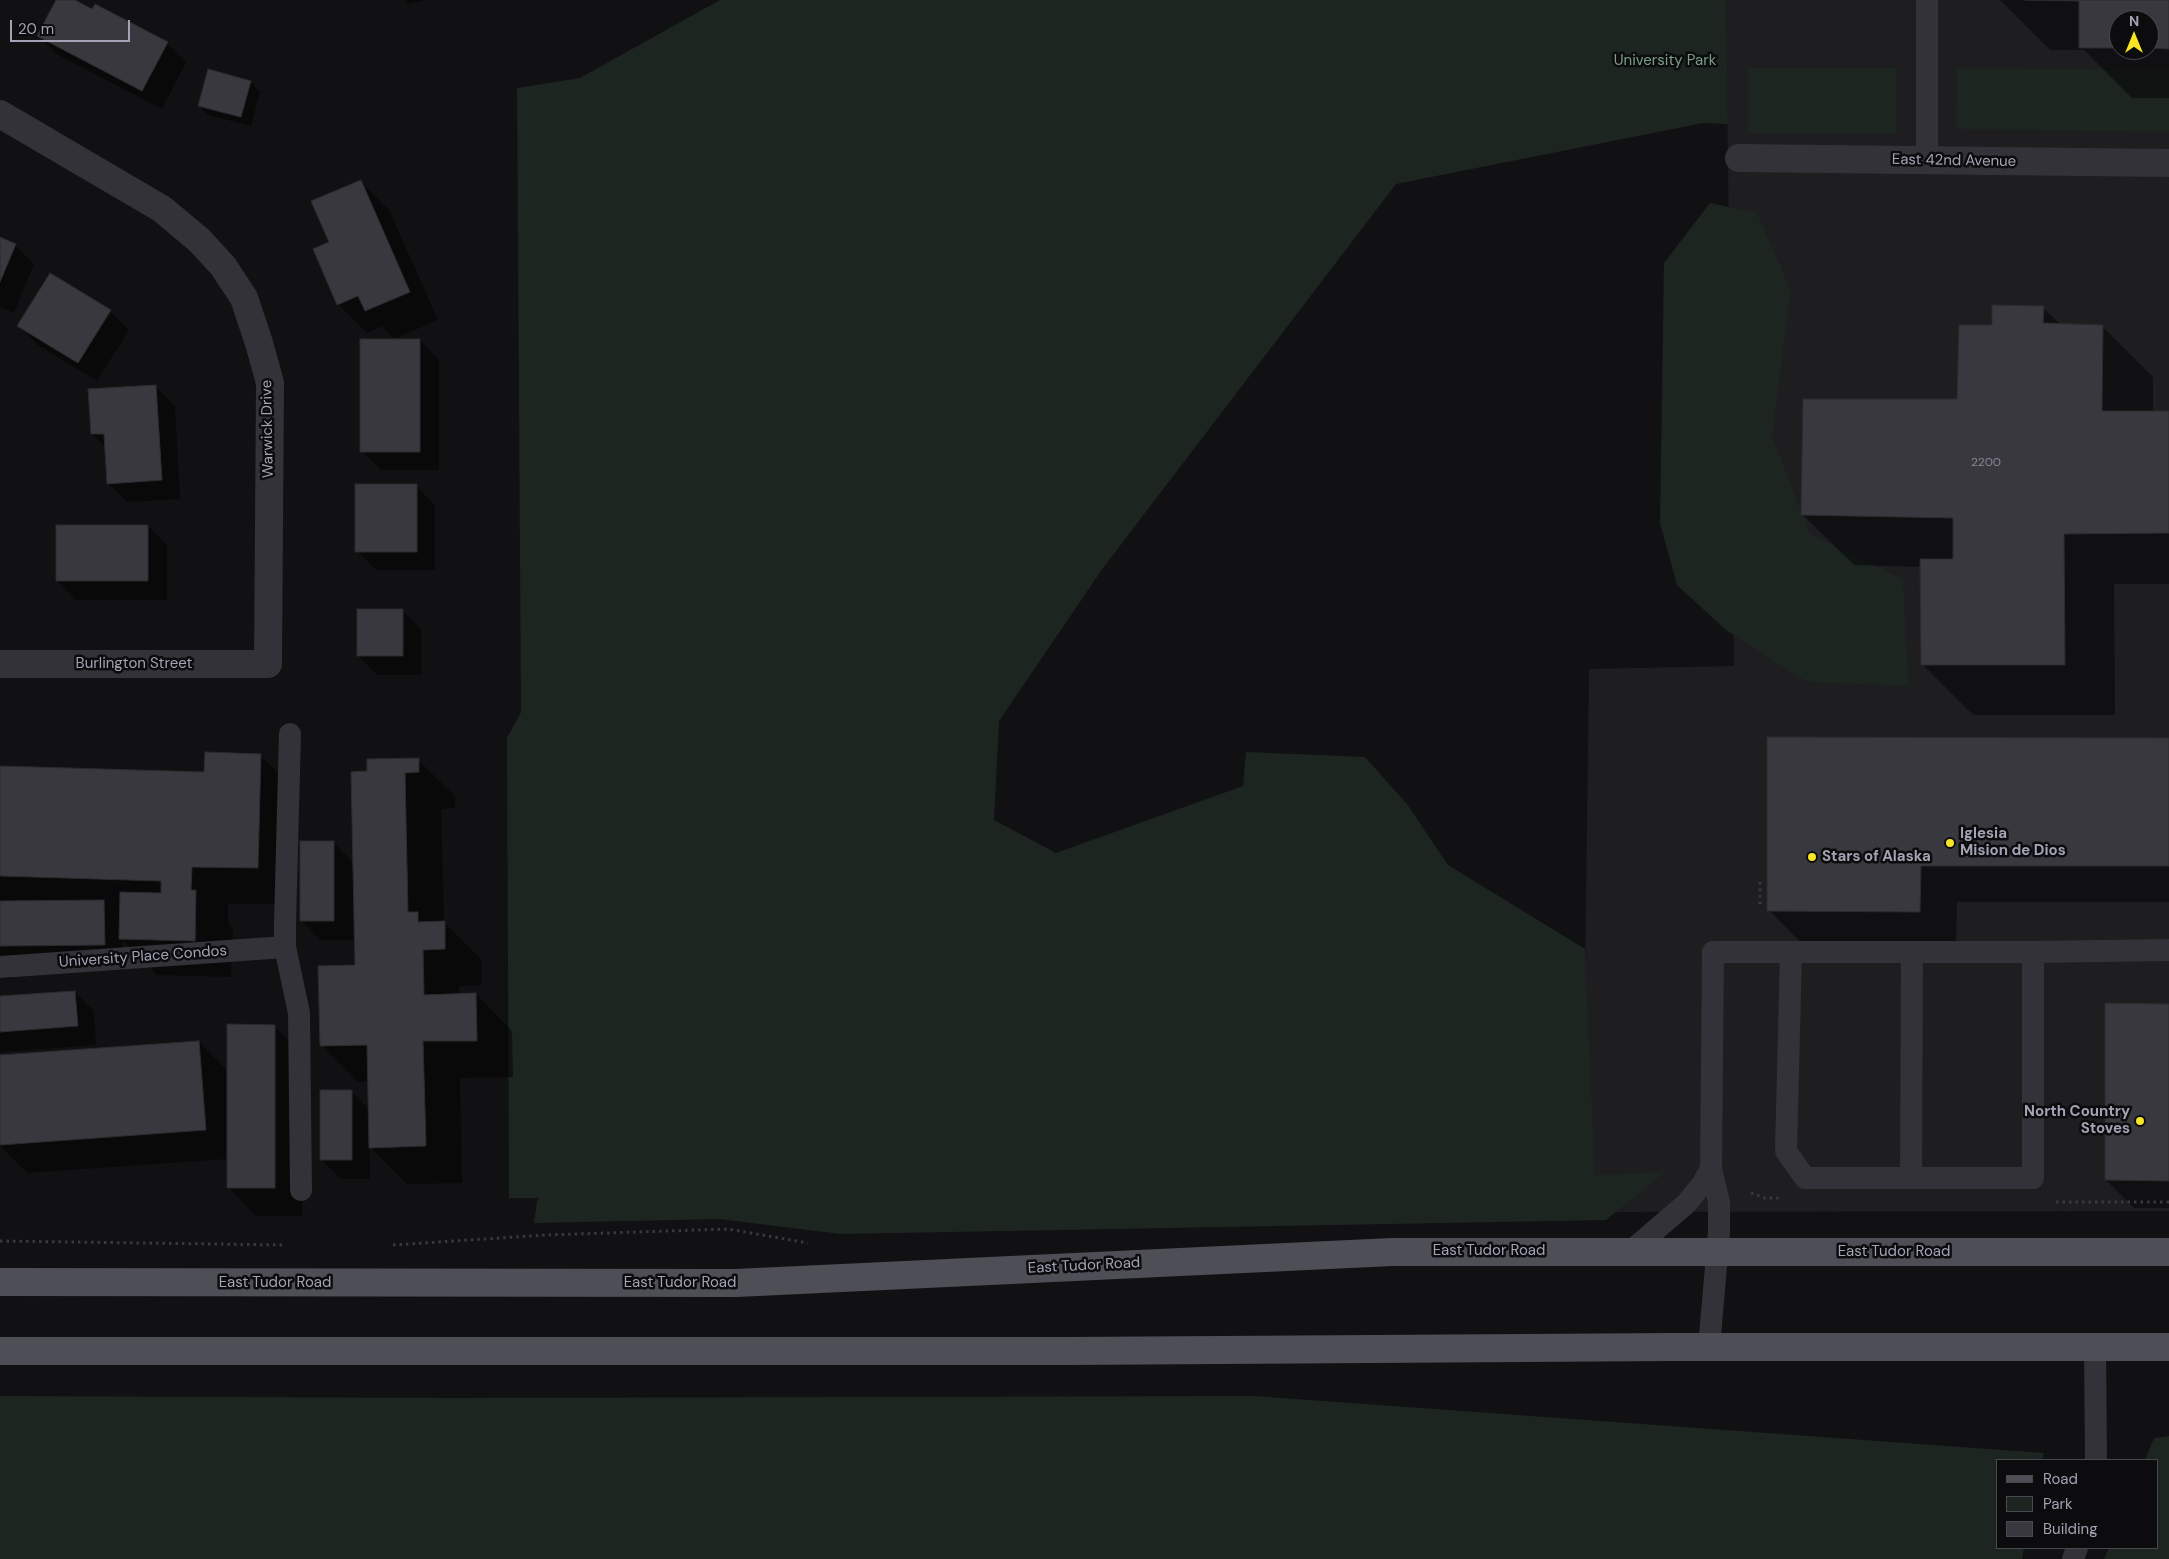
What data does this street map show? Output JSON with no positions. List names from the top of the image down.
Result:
{
  "streets": {
    "main road": ["East Tudor Road"],
    "street": ["East 42nd Avenue", "Warwick Drive", "Burlington Street"],
    "lane": ["University Place Condos"]
  },
  "crossings": [
    ["Warwick Drive", "Burlington Street"]
  ],
  "parks": ["University Park"],
  "places": ["Iglesia Mision de Dios", "Stars of Alaska", "North Country Stoves"],
  "house_numbers": ["2200"],
  "legend": ["Road", "Park", "Building"],
  "scale_bar": "20 m",
  "north": "top"
}
